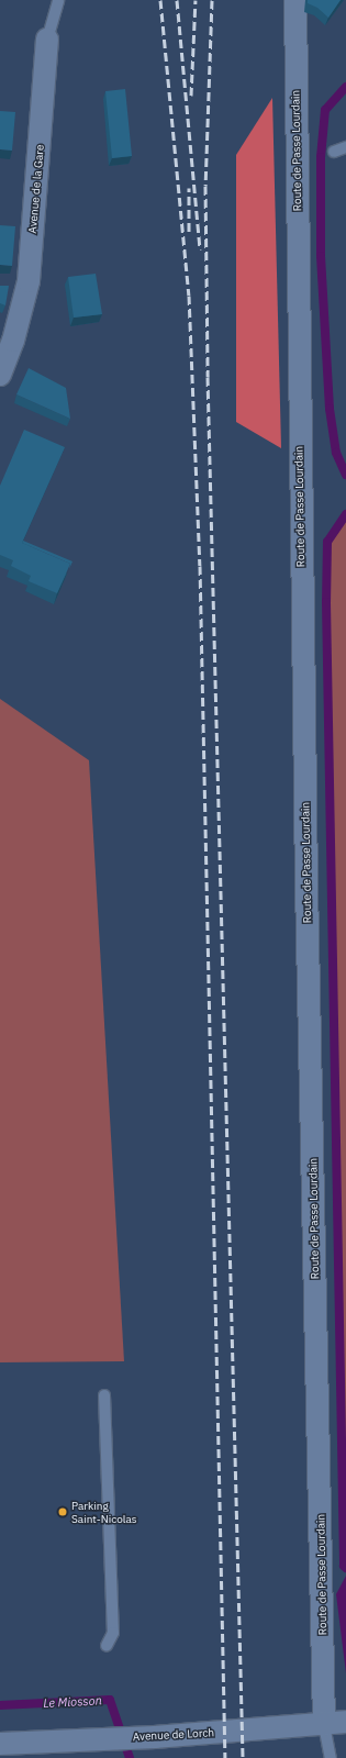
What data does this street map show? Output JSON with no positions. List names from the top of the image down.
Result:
{
  "streets": {
    "street": ["Route de Passe Lourdain", "Avenue de la Gare", "Avenue de Lorch"]
  },
  "crossings": [
    ["Route de Passe Lourdain", "Avenue de Lorch"]
  ],
  "water": ["Le Miosson"],
  "places": ["Parking Saint-Nicolas"]
}
